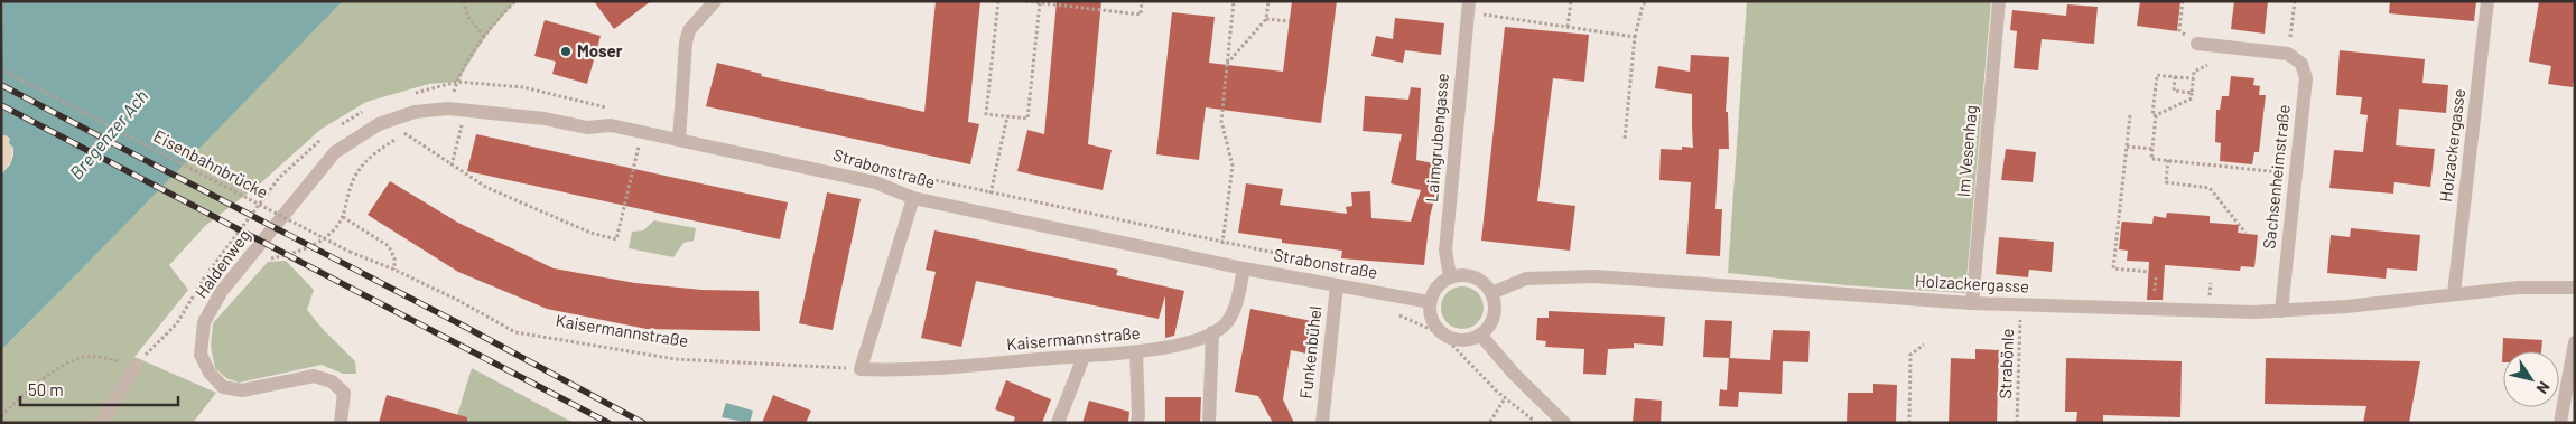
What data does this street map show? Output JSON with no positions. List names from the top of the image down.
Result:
{
  "streets": {
    "street": [
      "Laimgrubengasse",
      "Holzackergasse",
      "Im Vesenhag",
      "Strabonstraße",
      "Sachsenheimstraße",
      "Haldenweg",
      "Kaisermannstraße",
      "Funkenbühel"
    ],
    "path": ["Eisenbahnbrücke", "Strabönle"]
  },
  "crossings": [
    ["Laimgrubengasse", "Holzackergasse"],
    ["Laimgrubengasse", "Strabonstraße"],
    ["Holzackergasse", "Im Vesenhag"],
    ["Holzackergasse", "Strabonstraße"],
    ["Holzackergasse", "Sachsenheimstraße"],
    ["Holzackergasse", "Strabönle"],
    ["Eisenbahnbrücke", "Kaisermannstraße"],
    ["Strabonstraße", "Haldenweg"],
    ["Strabonstraße", "Kaisermannstraße"],
    ["Strabonstraße", "Funkenbühel"]
  ],
  "water": ["Bregenzer Ach"],
  "places": ["Moser"],
  "scale_bar": "50 m",
  "north": "bottom right"
}
